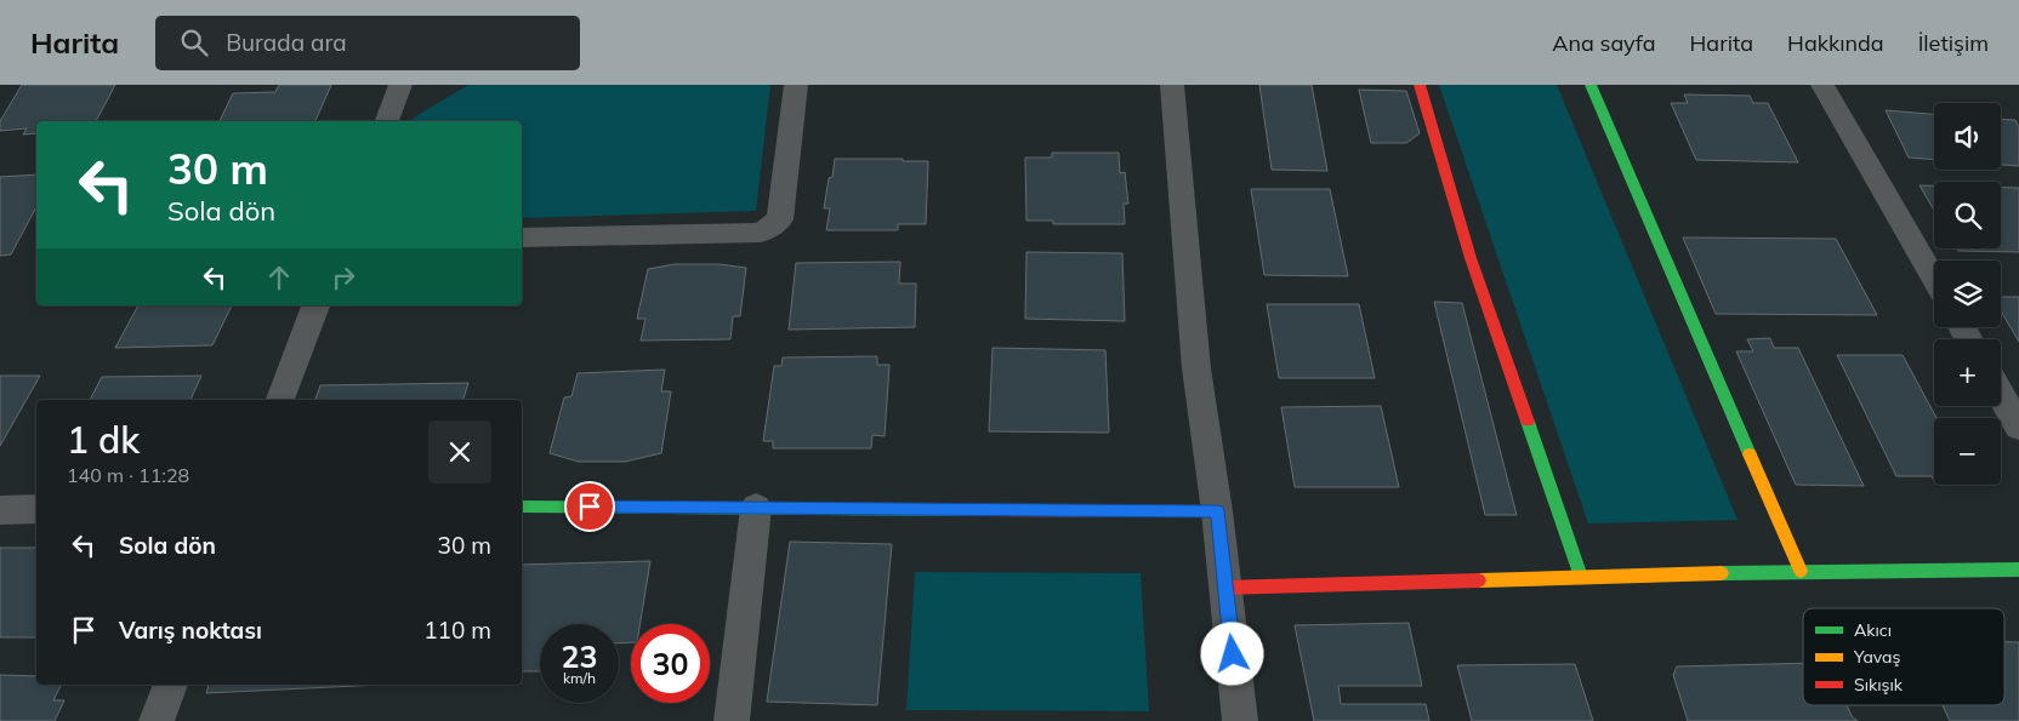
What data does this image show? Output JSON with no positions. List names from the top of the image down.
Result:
{
  "legend": ["Akıcı", "Yavaş", "Sıkışık"],
  "page": {
    "header": "Harita",
    "search": "Burada ara",
    "nav": [
      "Ana sayfa",
      "Harita",
      "Hakkında",
      "İletişim"
    ],
    "map_buttons": ["+", "−"],
    "turn": ["30 m", "Sola dön"],
    "heading": ["1 dk", "140 m · 11:28"],
    "list": [
      {
        "name": "Sola dön",
        "value": "30 m"
      },
      {
        "name": "Varış noktası",
        "value": "110 m"
      }
    ],
    "speed": "23 km/h",
    "limit": "30"
  }
}
